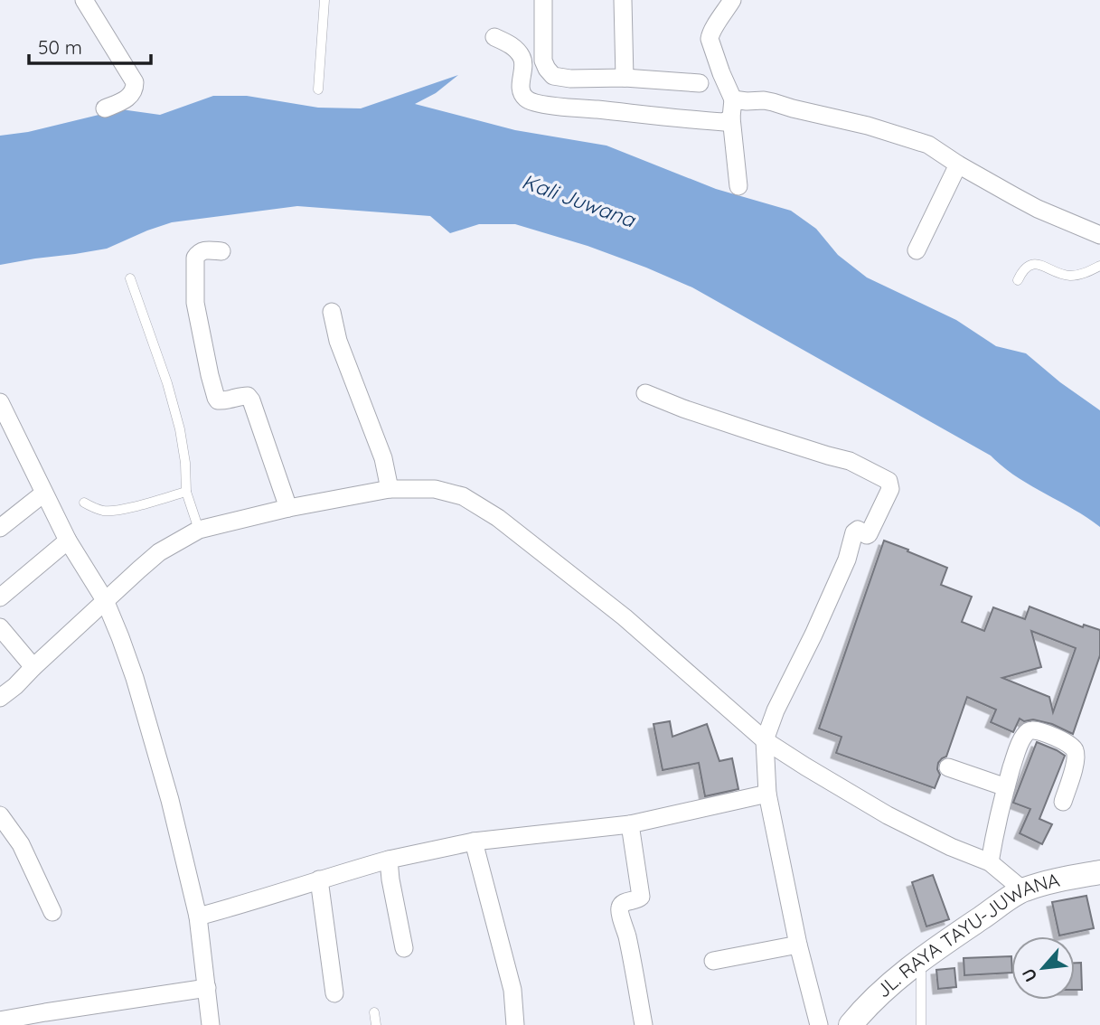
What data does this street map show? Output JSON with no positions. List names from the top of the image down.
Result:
{
  "streets": {
    "main road": ["JL. RAYA TAYU-JUWANA"]
  },
  "water": ["Kali Juwana"],
  "scale_bar": "50 m",
  "north": "bottom left"
}
